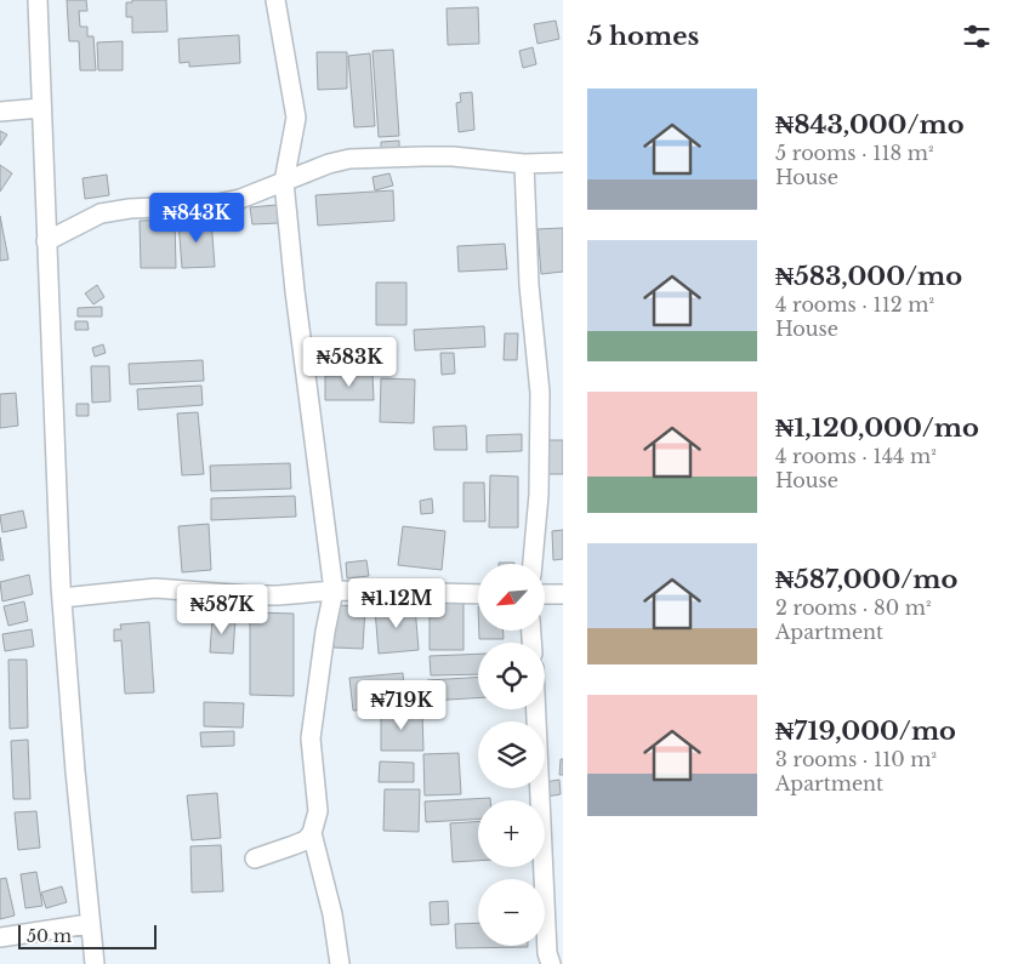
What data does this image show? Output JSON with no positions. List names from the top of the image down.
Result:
{
  "scale_bar": "50 m",
  "north": "bottom left",
  "page": {
    "heading": "5 homes",
    "list": [
      {
        "name": "₦843,000/mo",
        "note": "5 rooms · 118 m² · House"
      },
      {
        "name": "₦583,000/mo",
        "note": "4 rooms · 112 m² · House"
      },
      {
        "name": "₦1,120,000/mo",
        "note": "4 rooms · 144 m² · House"
      },
      {
        "name": "₦587,000/mo",
        "note": "2 rooms · 80 m² · Apartment"
      },
      {
        "name": "₦719,000/mo",
        "note": "3 rooms · 110 m² · Apartment"
      }
    ],
    "price": [
      "₦843K",
      "₦583K",
      "₦1.12M",
      "₦587K",
      "₦719K"
    ],
    "map_buttons": ["+", "−"],
    "scale": "50 m"
  }
}
